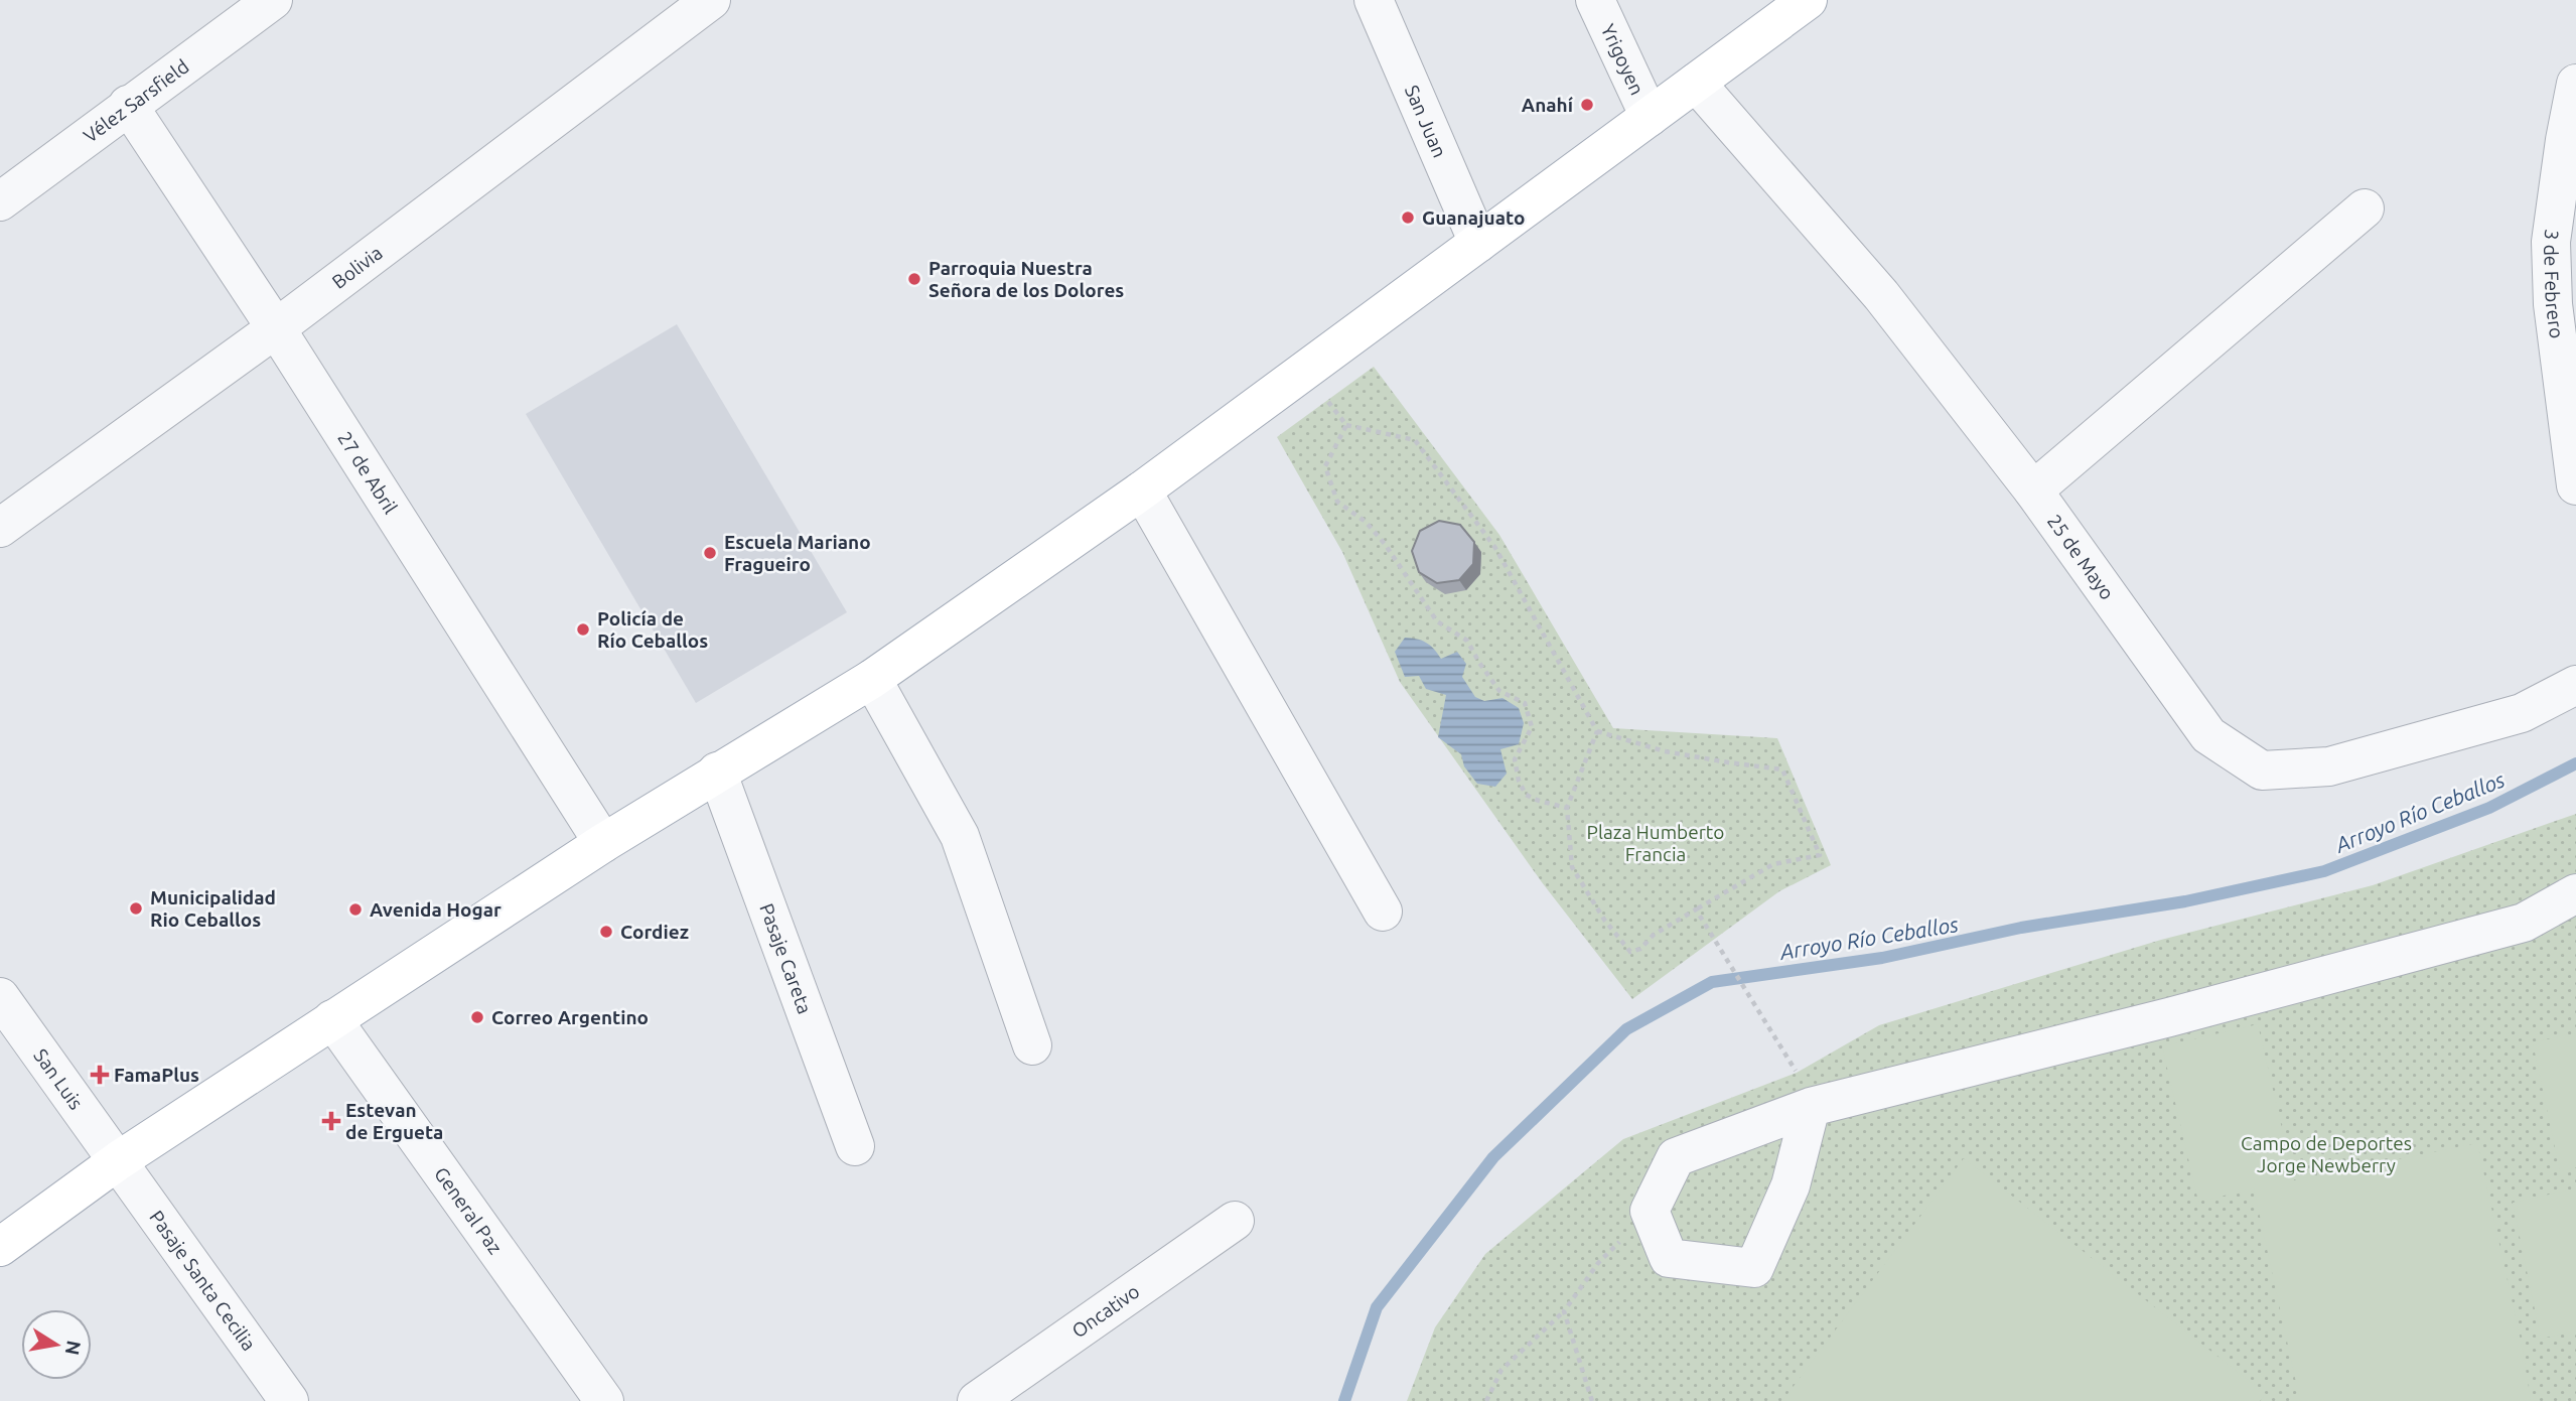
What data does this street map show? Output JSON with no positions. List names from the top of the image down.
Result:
{
  "streets": {
    "street": [
      "Yrigoyen",
      "Vélez Sarsfield",
      "San Juan",
      "Bolivia",
      "3 de Febrero",
      "27 de Abril",
      "25 de Mayo",
      "Pasaje Careta",
      "San Luis",
      "General Paz",
      "Pasaje Santa Cecilia",
      "Oncativo"
    ]
  },
  "crossings": [
    ["Vélez Sarsfield", "27 de Abril"],
    ["Bolivia", "27 de Abril"],
    ["San Luis", "Pasaje Santa Cecilia"]
  ],
  "water": ["Arroyo Río Ceballos"],
  "parks": ["Plaza Humberto Francia", "Campo de Deportes Jorge Newberry"],
  "places": {
    "other": [
      "Anahí",
      "Guanajuato",
      "Parroquia Nuestra Señora de los Dolores",
      "Escuela Mariano Fragueiro",
      "Policía de Río Ceballos",
      "Municipalidad Rio Ceballos",
      "Avenida Hogar",
      "Cordiez",
      "Correo Argentino"
    ],
    "health": ["FamaPlus", "Estevan de Ergueta"]
  },
  "north": "right"
}
